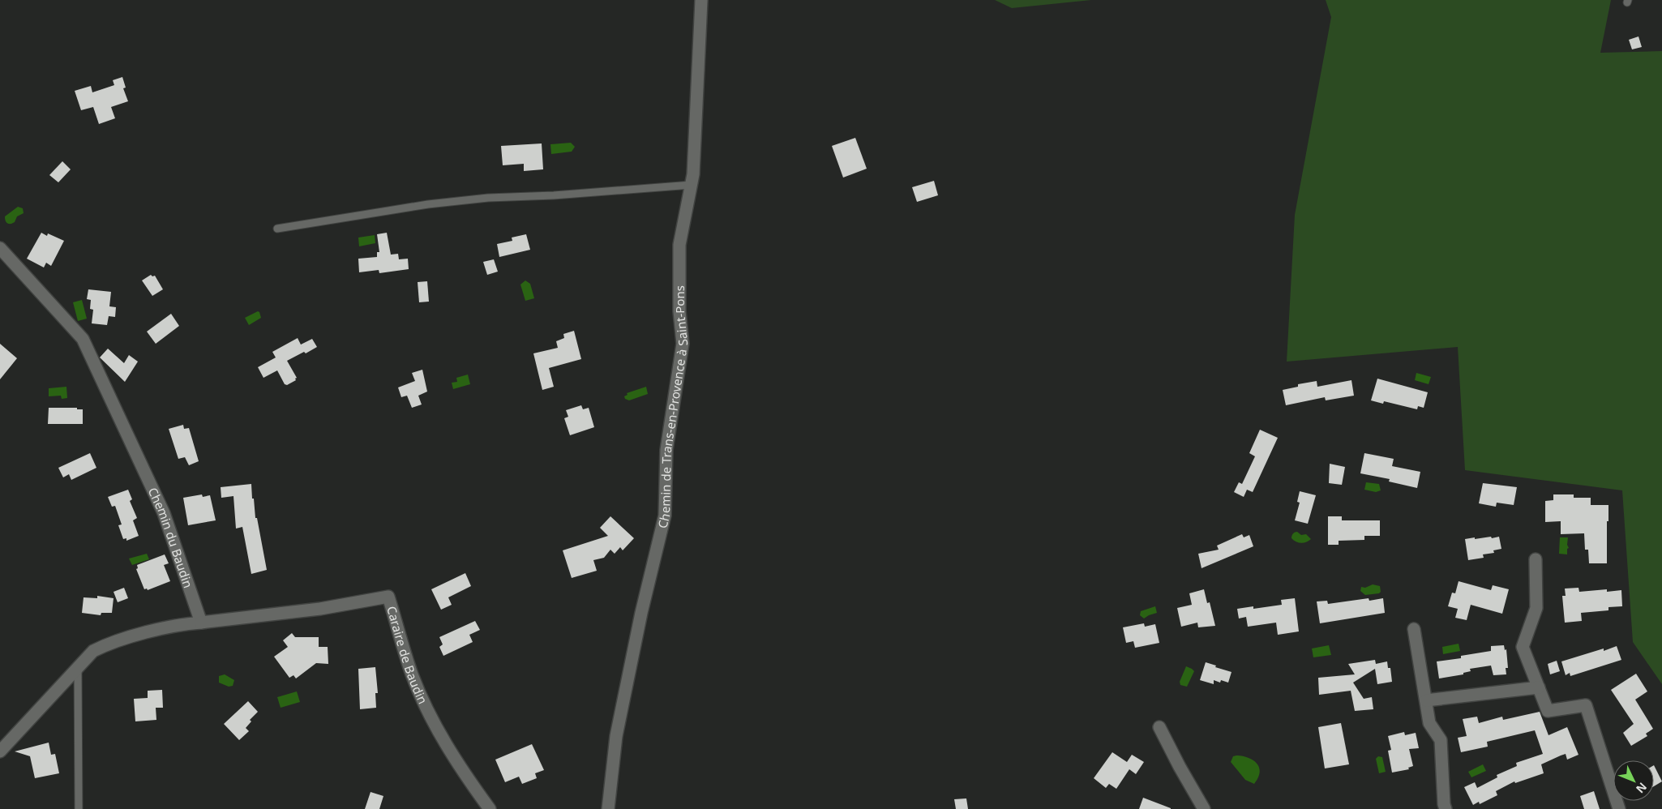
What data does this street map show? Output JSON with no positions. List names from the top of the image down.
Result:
{
  "streets": {
    "street": ["Chemin de Trans-en-Provence à Saint-Pons", "Chemin du Baudin", "Caraire de Baudin"]
  },
  "crossings": [
    ["Chemin du Baudin", "Caraire de Baudin"]
  ],
  "north": "bottom right"
}
